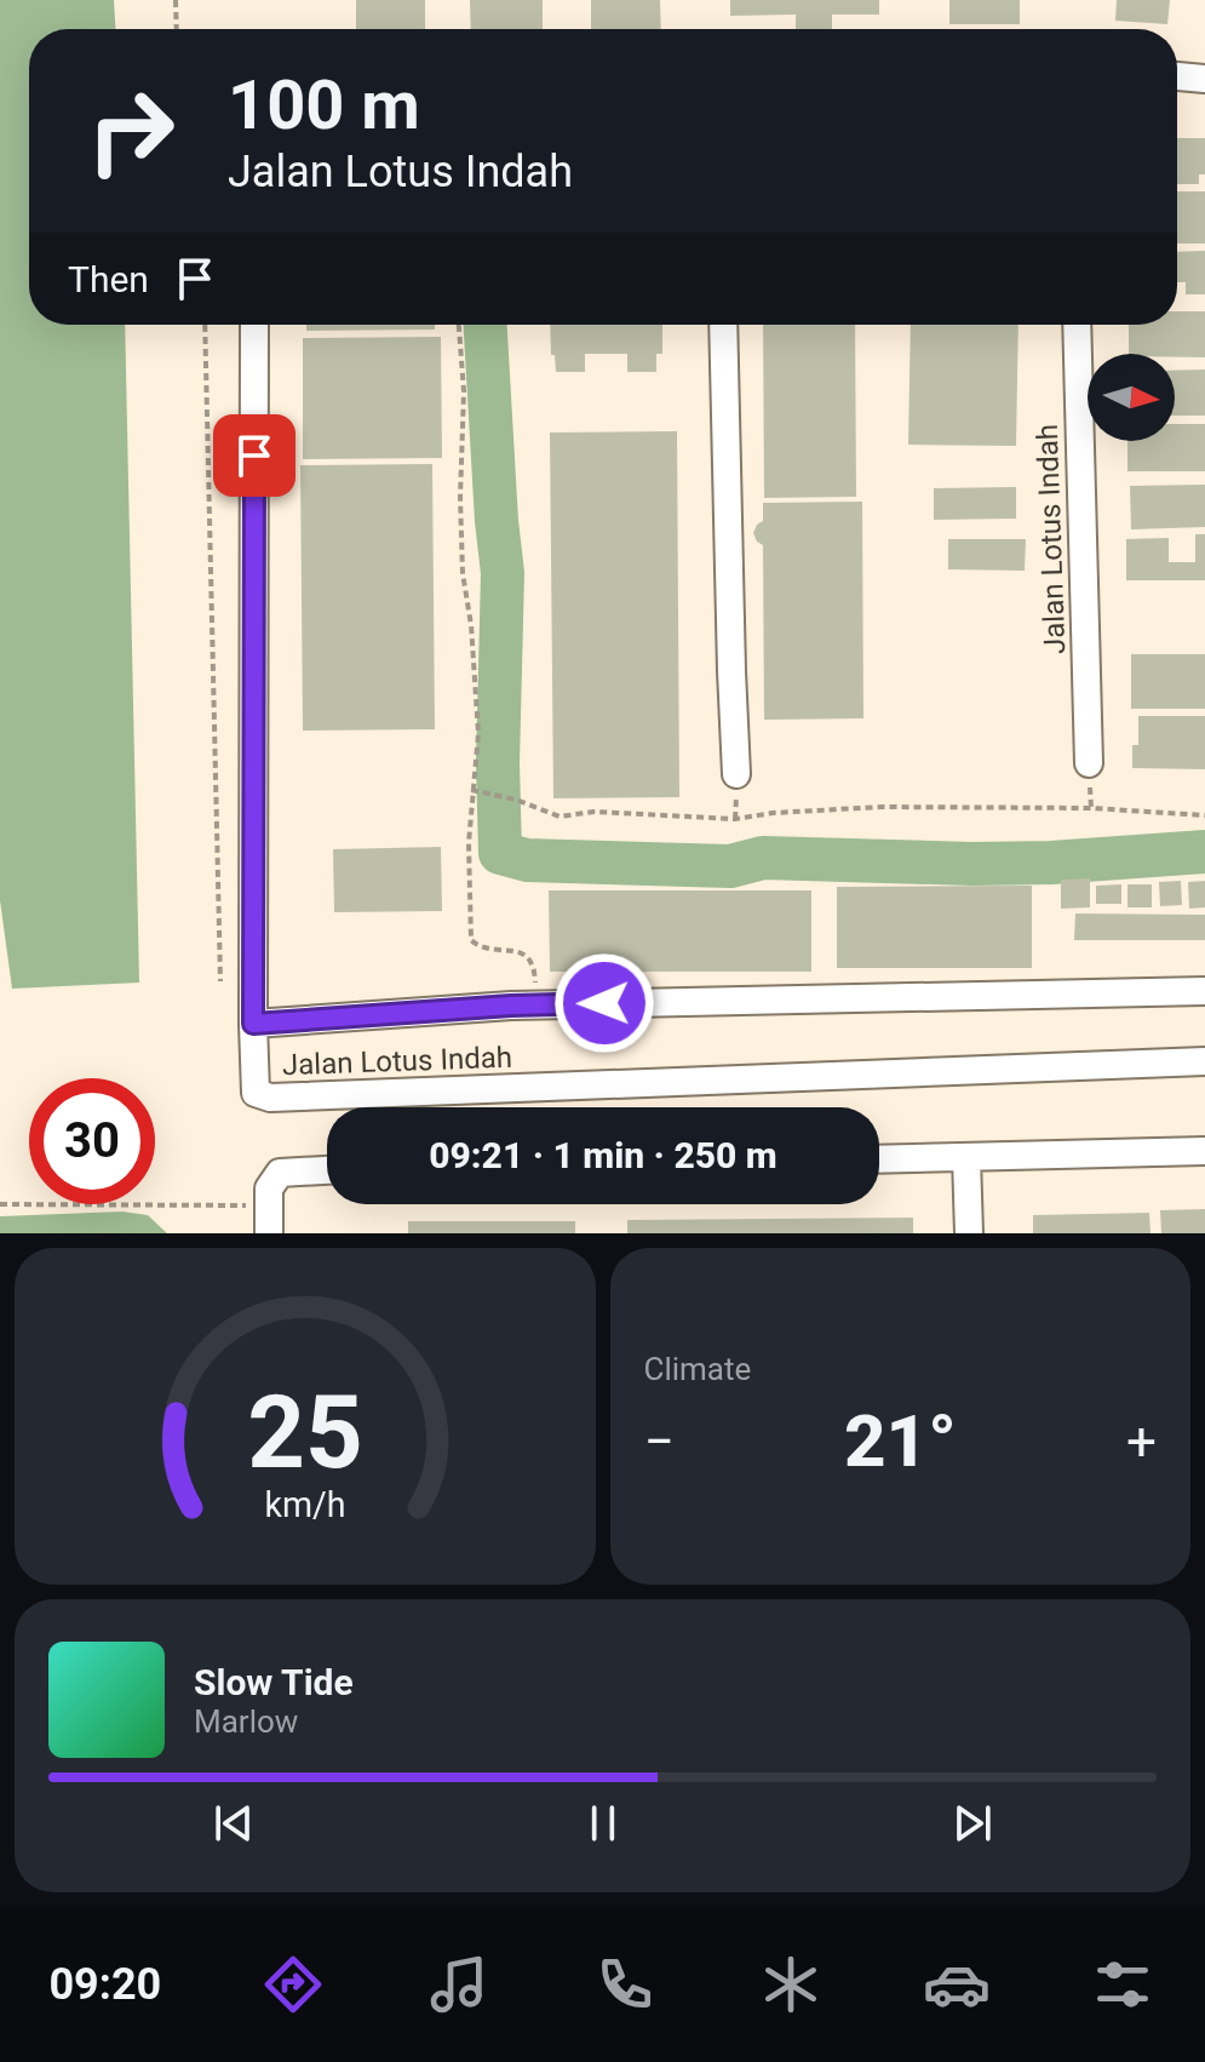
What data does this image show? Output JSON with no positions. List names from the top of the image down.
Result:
{
  "streets": {
    "street": ["Jalan Lotus Indah"]
  },
  "north": "right",
  "page": {
    "turn": ["100 m", "Jalan Lotus Indah"],
    "then": "Then",
    "limit": "30",
    "trip": "09:21 · 1 min · 250 m",
    "tile": "Climate",
    "heat": ["−", "21°", "+"],
    "song": ["Slow Tide", "Marlow"],
    "tabs": "09:20",
    "gauge": ["25", "km/h"]
  }
}
